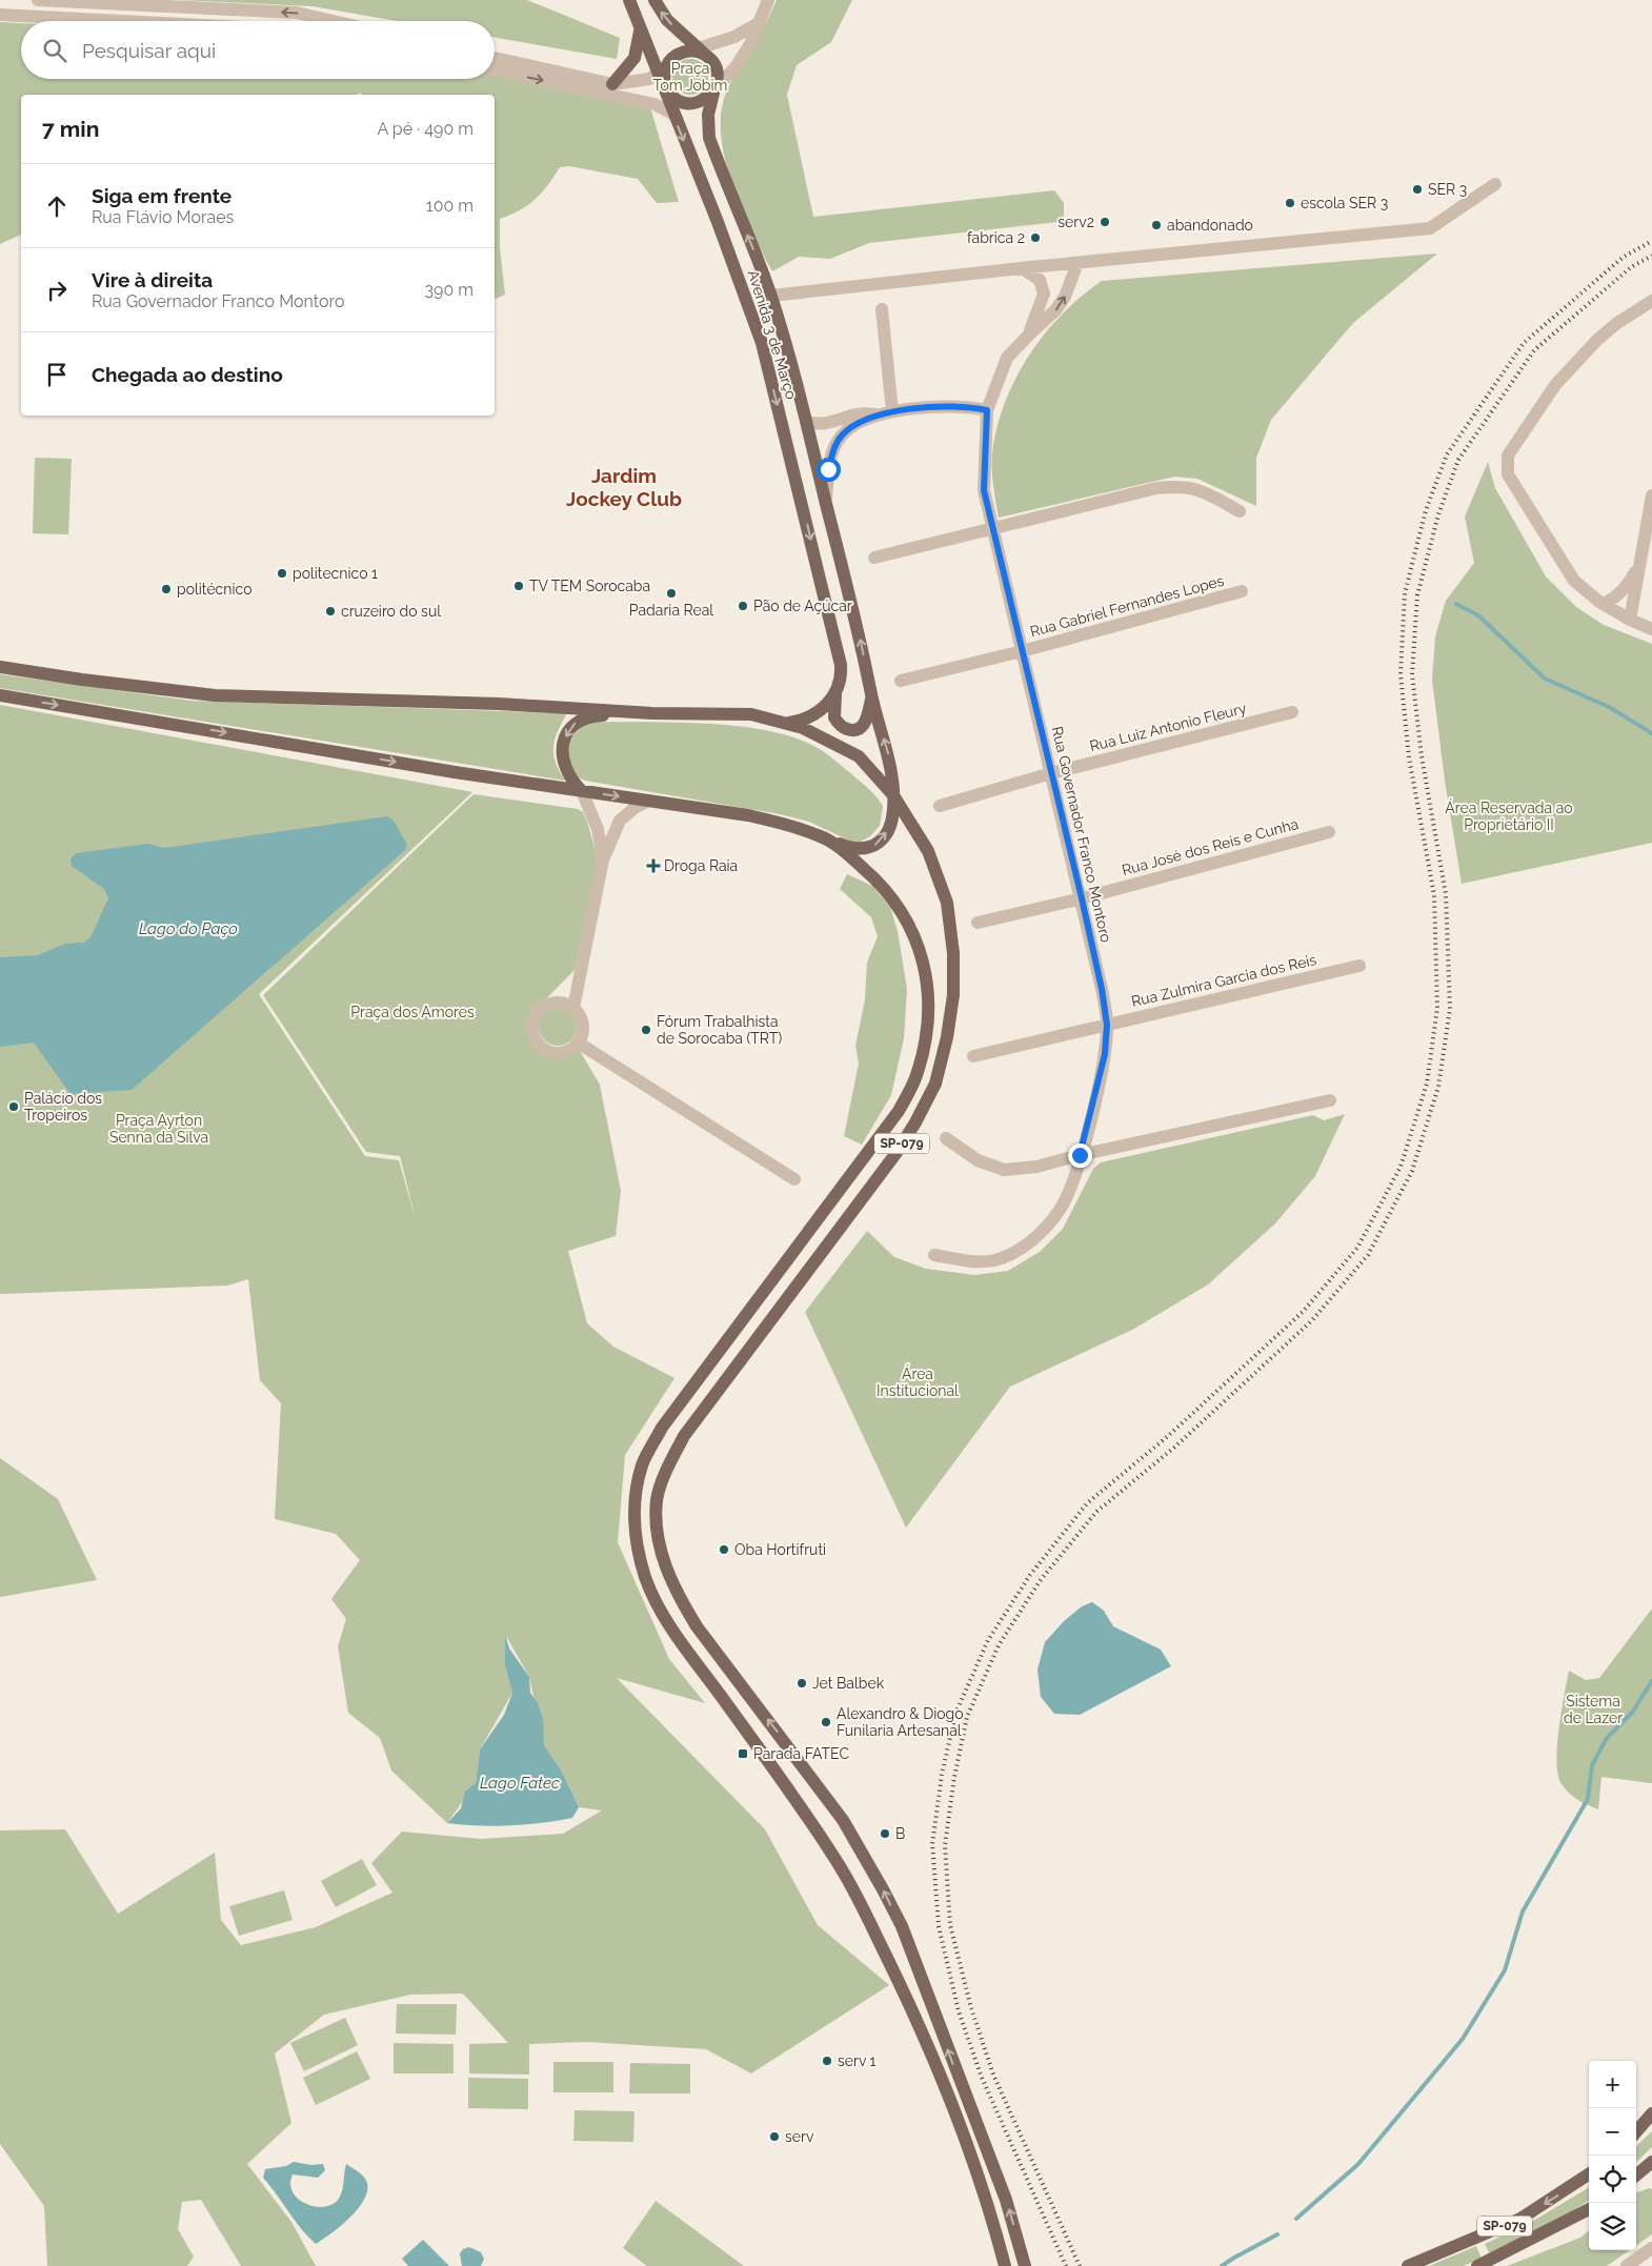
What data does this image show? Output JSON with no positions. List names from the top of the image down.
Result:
{
  "streets": {
    "main road": ["Avenida 3 de Março", "SP-079"],
    "street": [
      "Rua Gabriel Fernandes Lopes",
      "Rua Luiz Antonio Fleury",
      "Rua Governador Franco Montoro",
      "Rua José dos Reis e Cunha",
      "Rua Zulmira Garcia dos Reis"
    ]
  },
  "crossings": [
    ["Avenida 3 de Março", "SP-079"],
    ["Rua Gabriel Fernandes Lopes", "Rua Governador Franco Montoro"],
    ["Rua Luiz Antonio Fleury", "Rua Governador Franco Montoro"],
    ["Rua Governador Franco Montoro", "Rua José dos Reis e Cunha"],
    ["Rua Governador Franco Montoro", "Rua Zulmira Garcia dos Reis"]
  ],
  "districts": ["Jardim Jockey Club"],
  "water": ["Lago do Paço", "Lago Fatec"],
  "parks": [
    "Praça Tom Jobim",
    "Área Reservada ao Proprietário II",
    "Praça dos Amores",
    "Praça Ayrton Senna da Silva",
    "Área Institucional",
    "Sistema de Lazer"
  ],
  "places": {
    "other": [
      "SER 3",
      "escola SER 3",
      "serv2",
      "abandonado",
      "fabrica 2",
      "politecnico 1",
      "TV TEM Sorocaba",
      "politécnico",
      "Padaria Real",
      "Pão de Açúcar",
      "cruzeiro do sul",
      "Fórum Trabalhista de Sorocaba (TRT)",
      "Palácio dos Tropeiros",
      "Oba Hortifruti",
      "Jet Balbek",
      "Alexandro & Diogo Funilaria Artesanal",
      "B",
      "serv 1",
      "serv"
    ],
    "health": ["Droga Raia"],
    "transit": ["Parada FATEC"]
  },
  "page": {
    "search": "Pesquisar aqui",
    "heading": ["7 min", "A pé · 490 m"],
    "list": [
      ["Siga em frente", "Rua Flávio Moraes", "100 m"],
      ["Vire à direita", "Rua Governador Franco Montoro", "390 m"],
      "Chegada ao destino"
    ],
    "map_buttons": ["+", "−"]
  }
}
